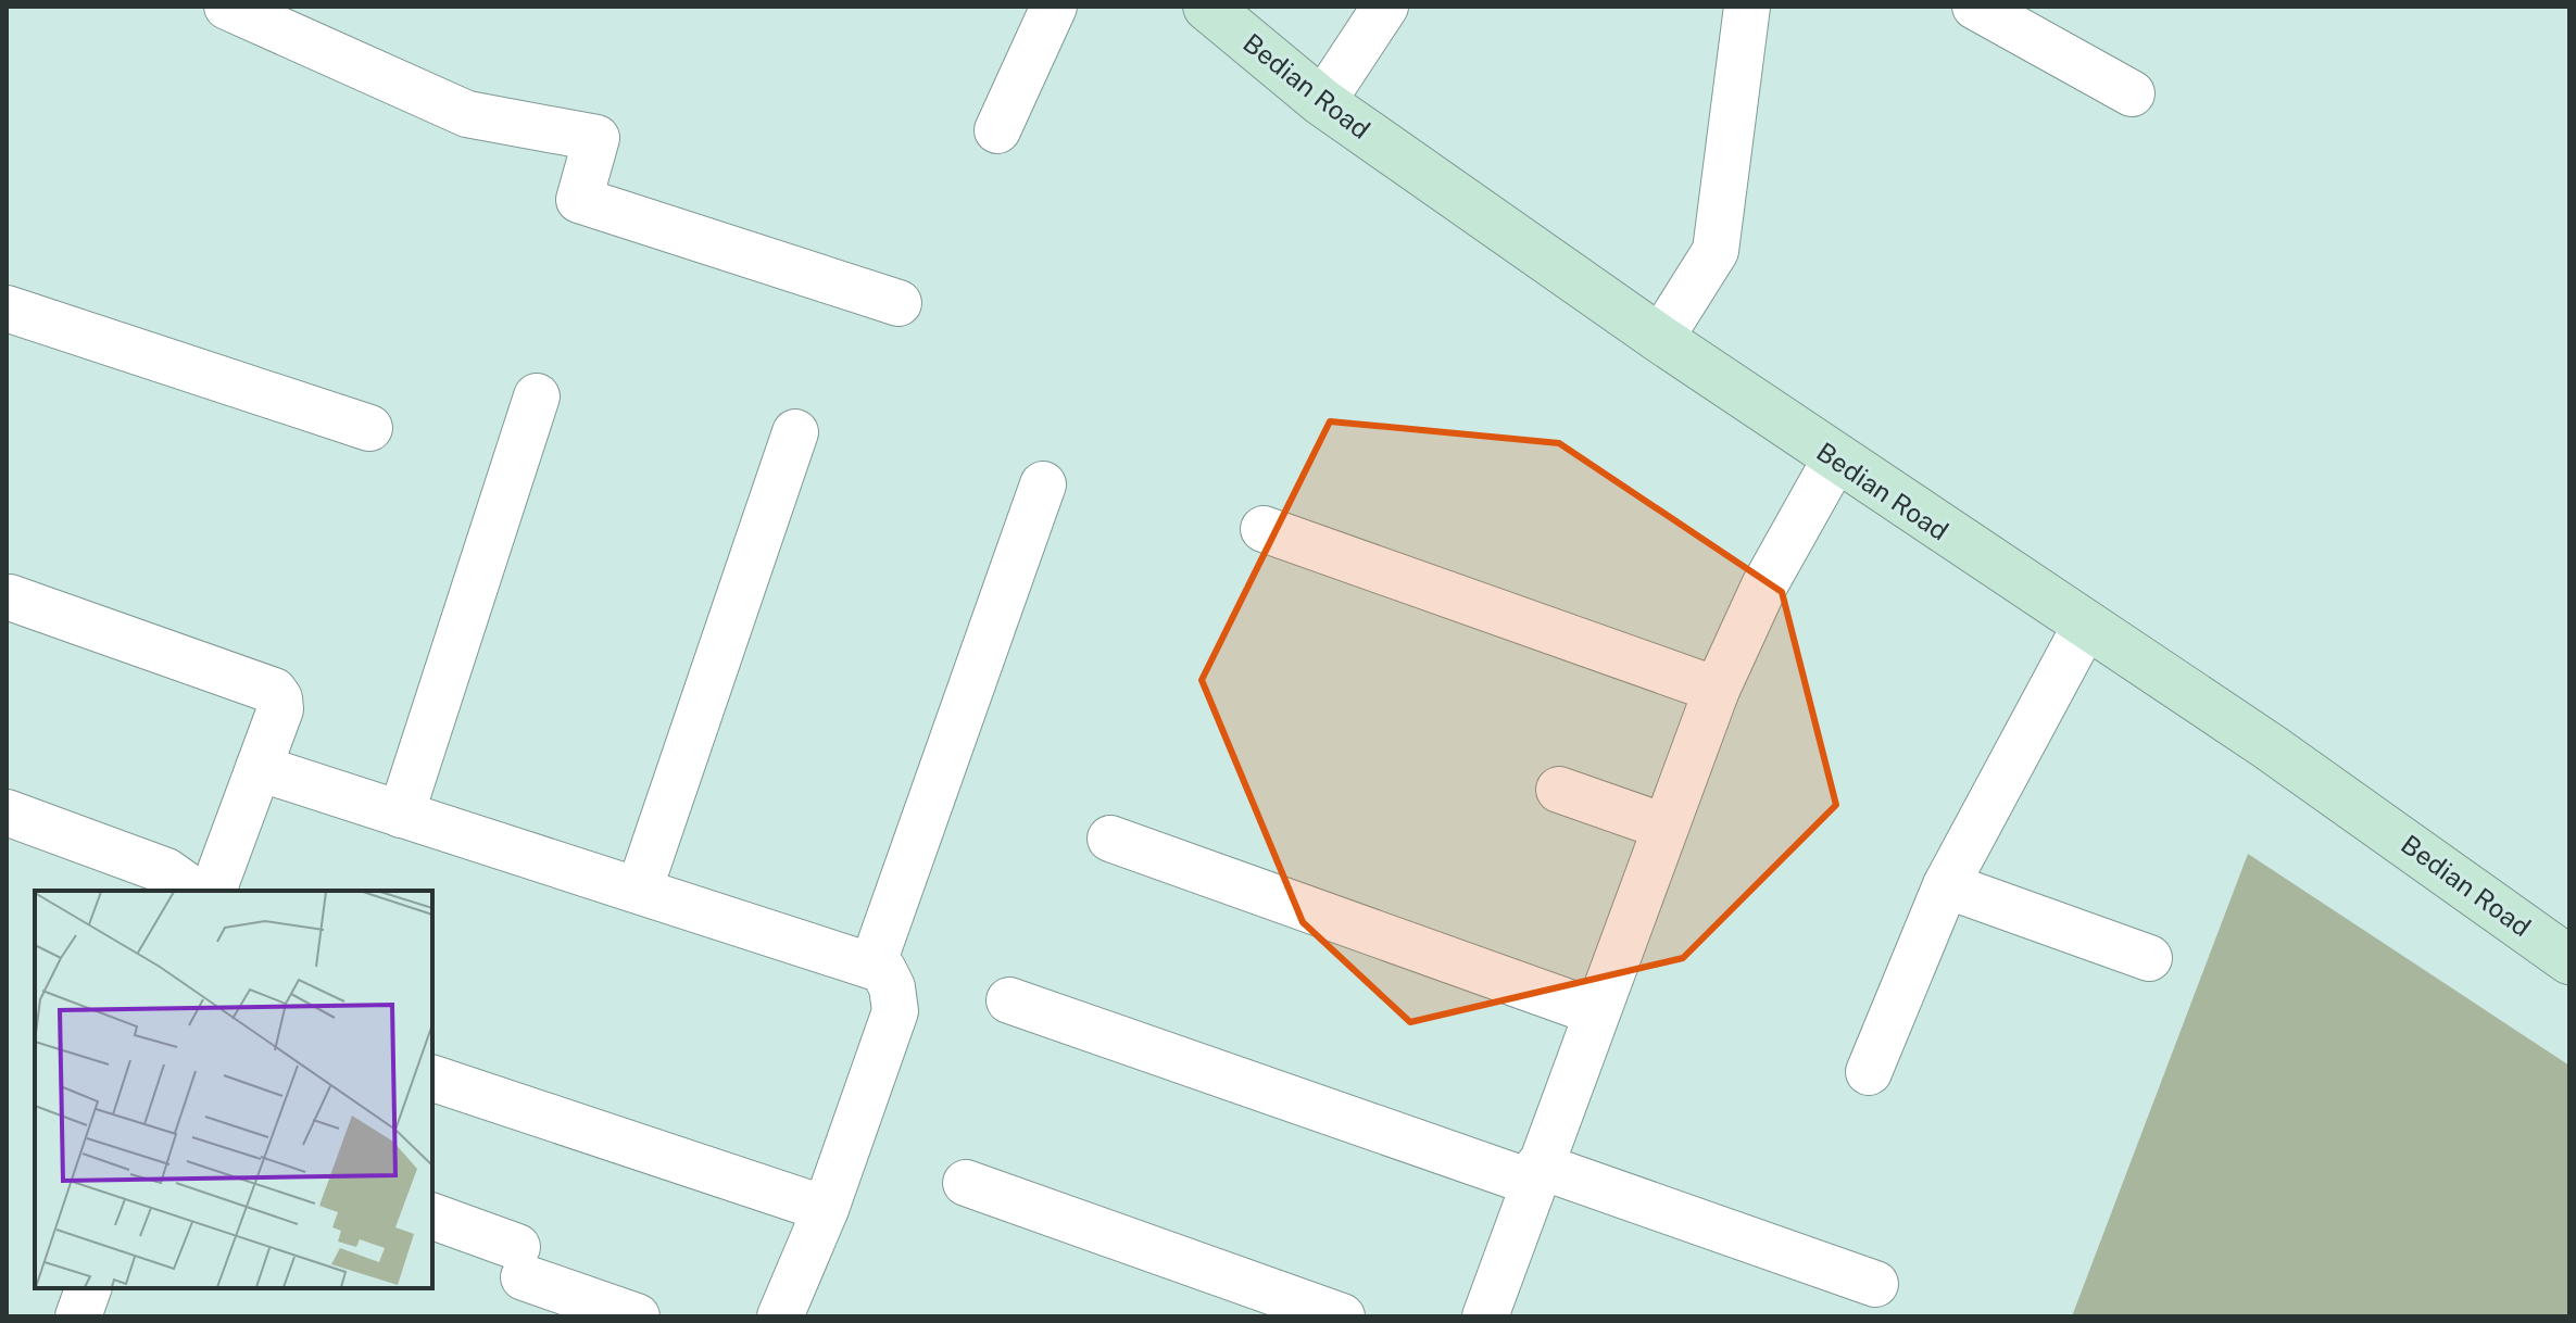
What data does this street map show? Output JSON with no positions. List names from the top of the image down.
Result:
{
  "streets": {
    "main road": ["Bedian Road"]
  }
}
